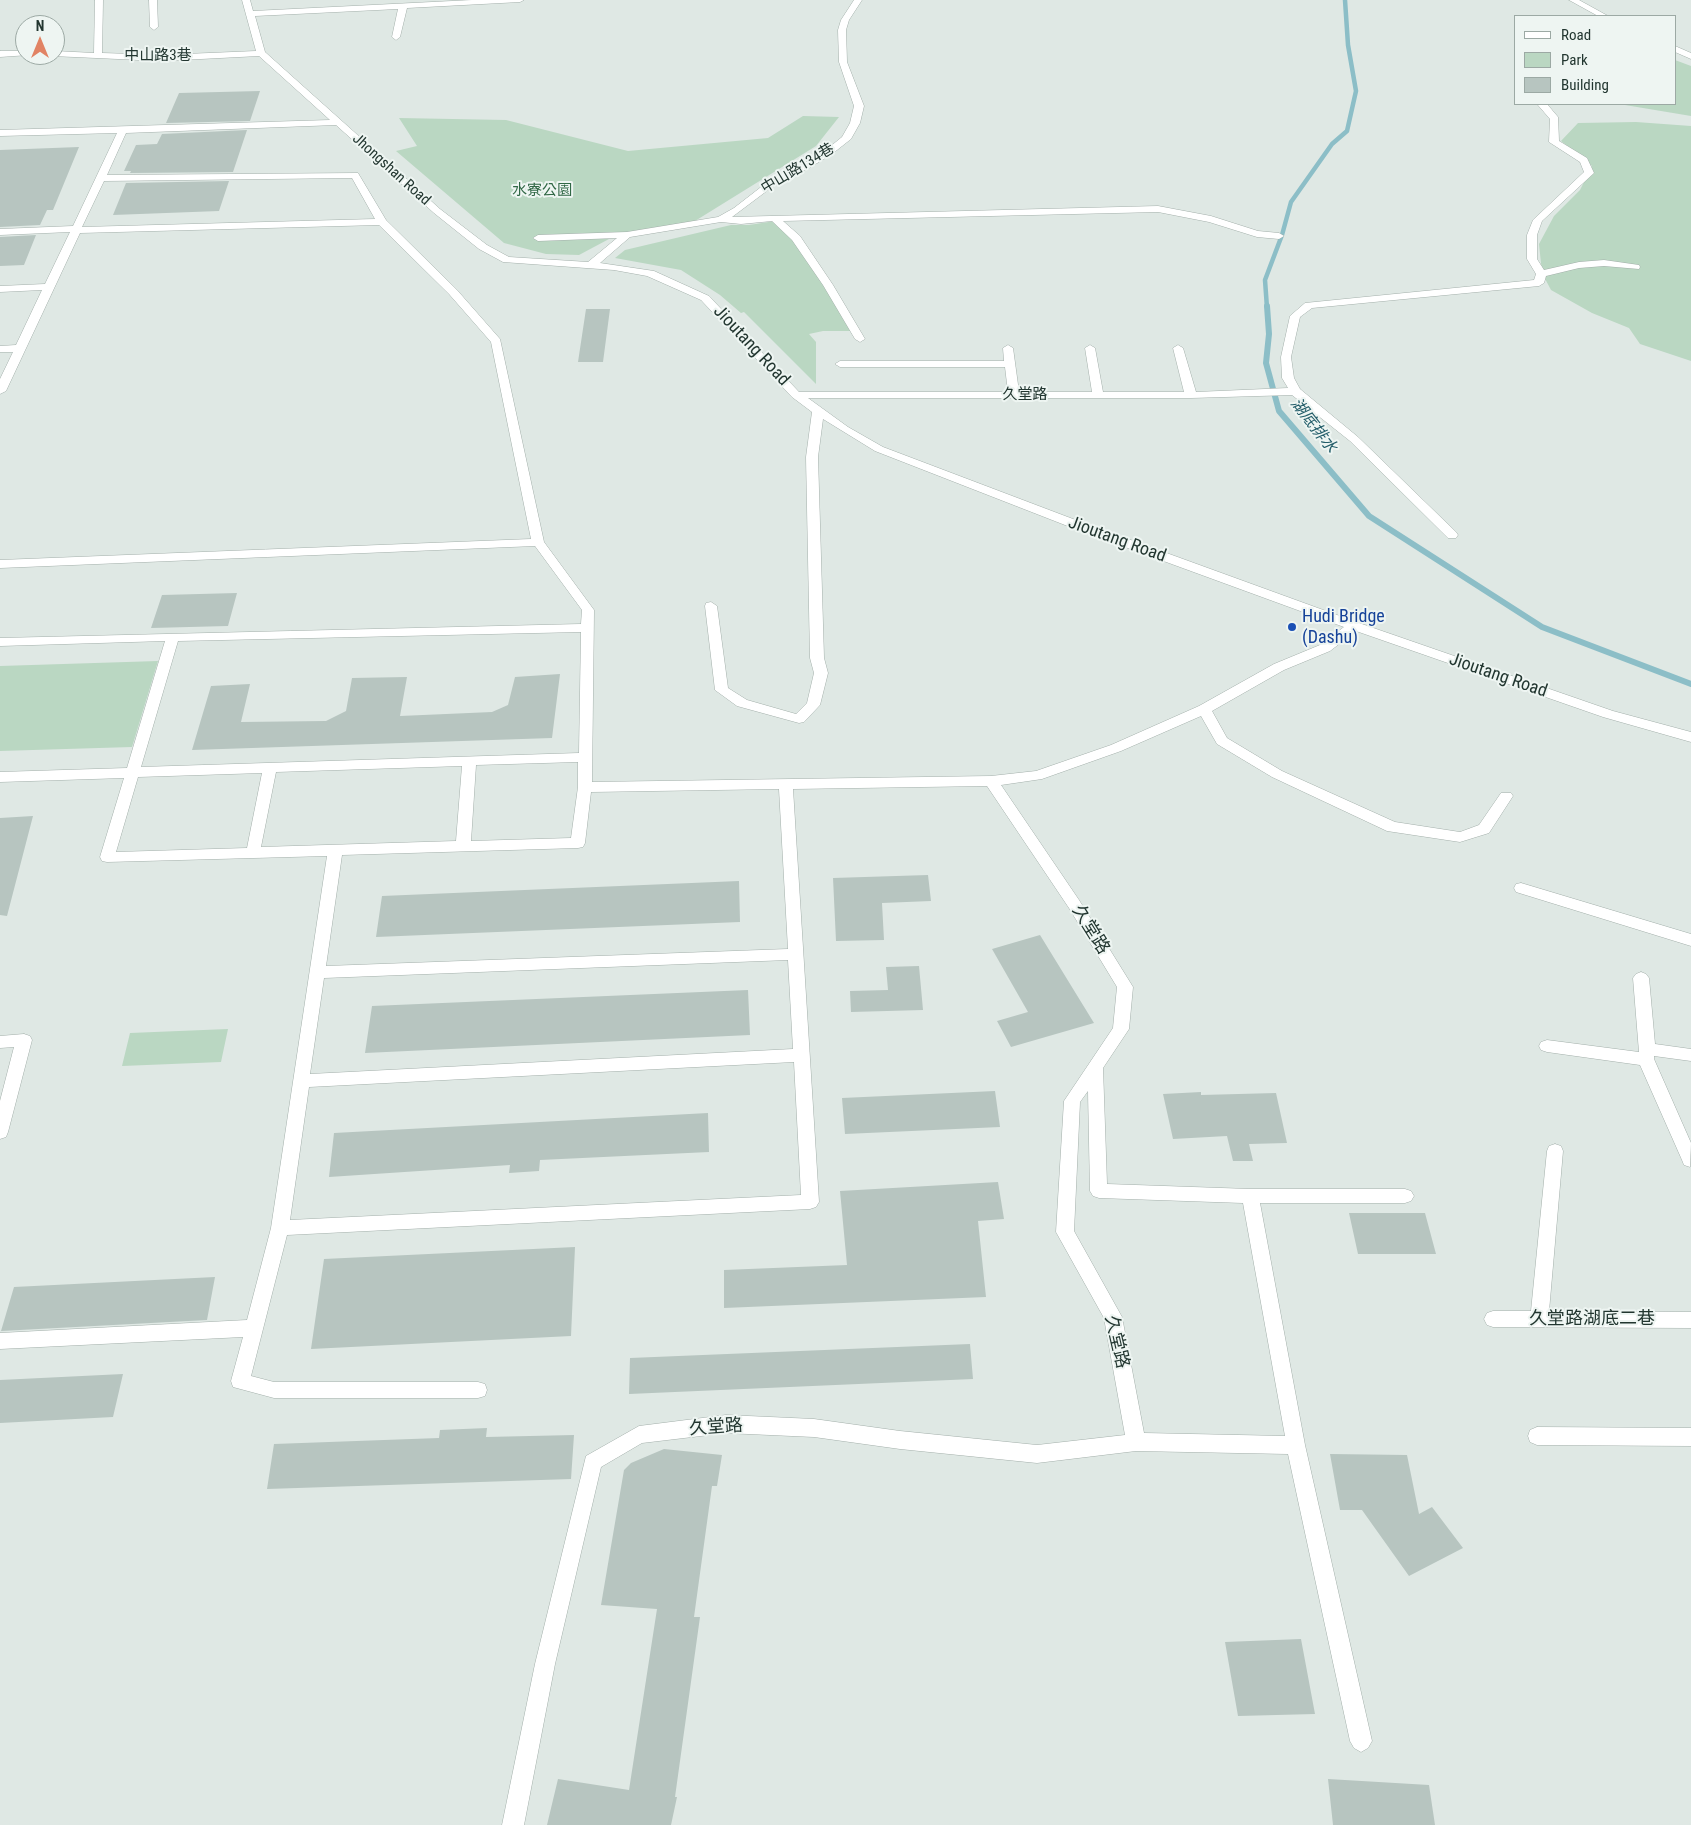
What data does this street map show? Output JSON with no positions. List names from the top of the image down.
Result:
{
  "streets": {
    "street": [
      "中山路3巷",
      "中山路134巷",
      "Jhongshan Road",
      "Jioutang Road",
      "久堂路",
      "久堂路湖底二巷"
    ]
  },
  "crossings": [
    ["中山路3巷", "Jhongshan Road"],
    ["中山路134巷", "Jhongshan Road"],
    ["中山路134巷", "Jioutang Road"],
    ["Jhongshan Road", "Jioutang Road"],
    ["Jioutang Road", "久堂路"]
  ],
  "water": ["湖底排水"],
  "parks": ["水寮公園"],
  "places": ["Hudi Bridge (Dashu)"],
  "legend": ["Road", "Park", "Building"],
  "north": "top"
}
